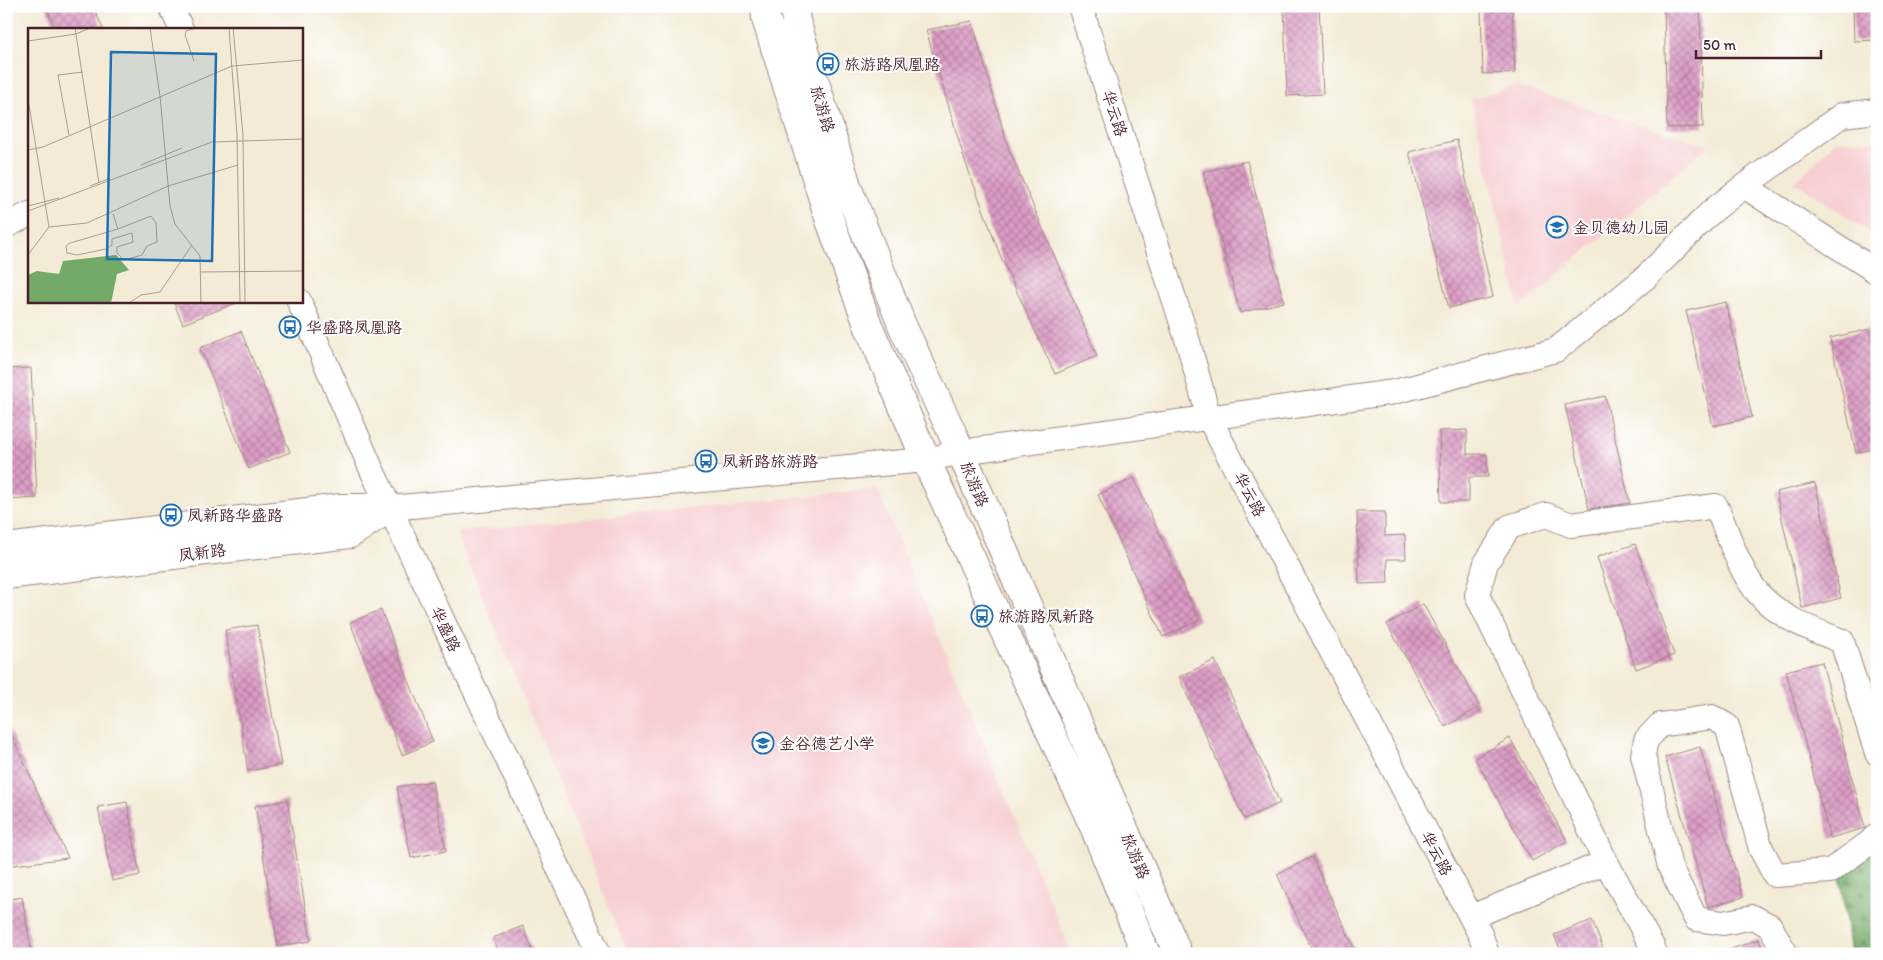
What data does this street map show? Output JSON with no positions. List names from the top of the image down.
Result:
{
  "streets": {
    "main road": ["旅游路", "凤新路"],
    "street": ["华云路", "华盛路"]
  },
  "crossings": [
    ["凤新路", "华盛路"]
  ],
  "places": {
    "bus stop": [
      "旅游路凤凰路",
      "华盛路凤凰路",
      "凤新路旅游路",
      "凤新路华盛路",
      "旅游路凤新路"
    ],
    "school or university": ["金贝德幼儿园", "金谷德艺小学"]
  },
  "scale_bar": "50 m"
}
